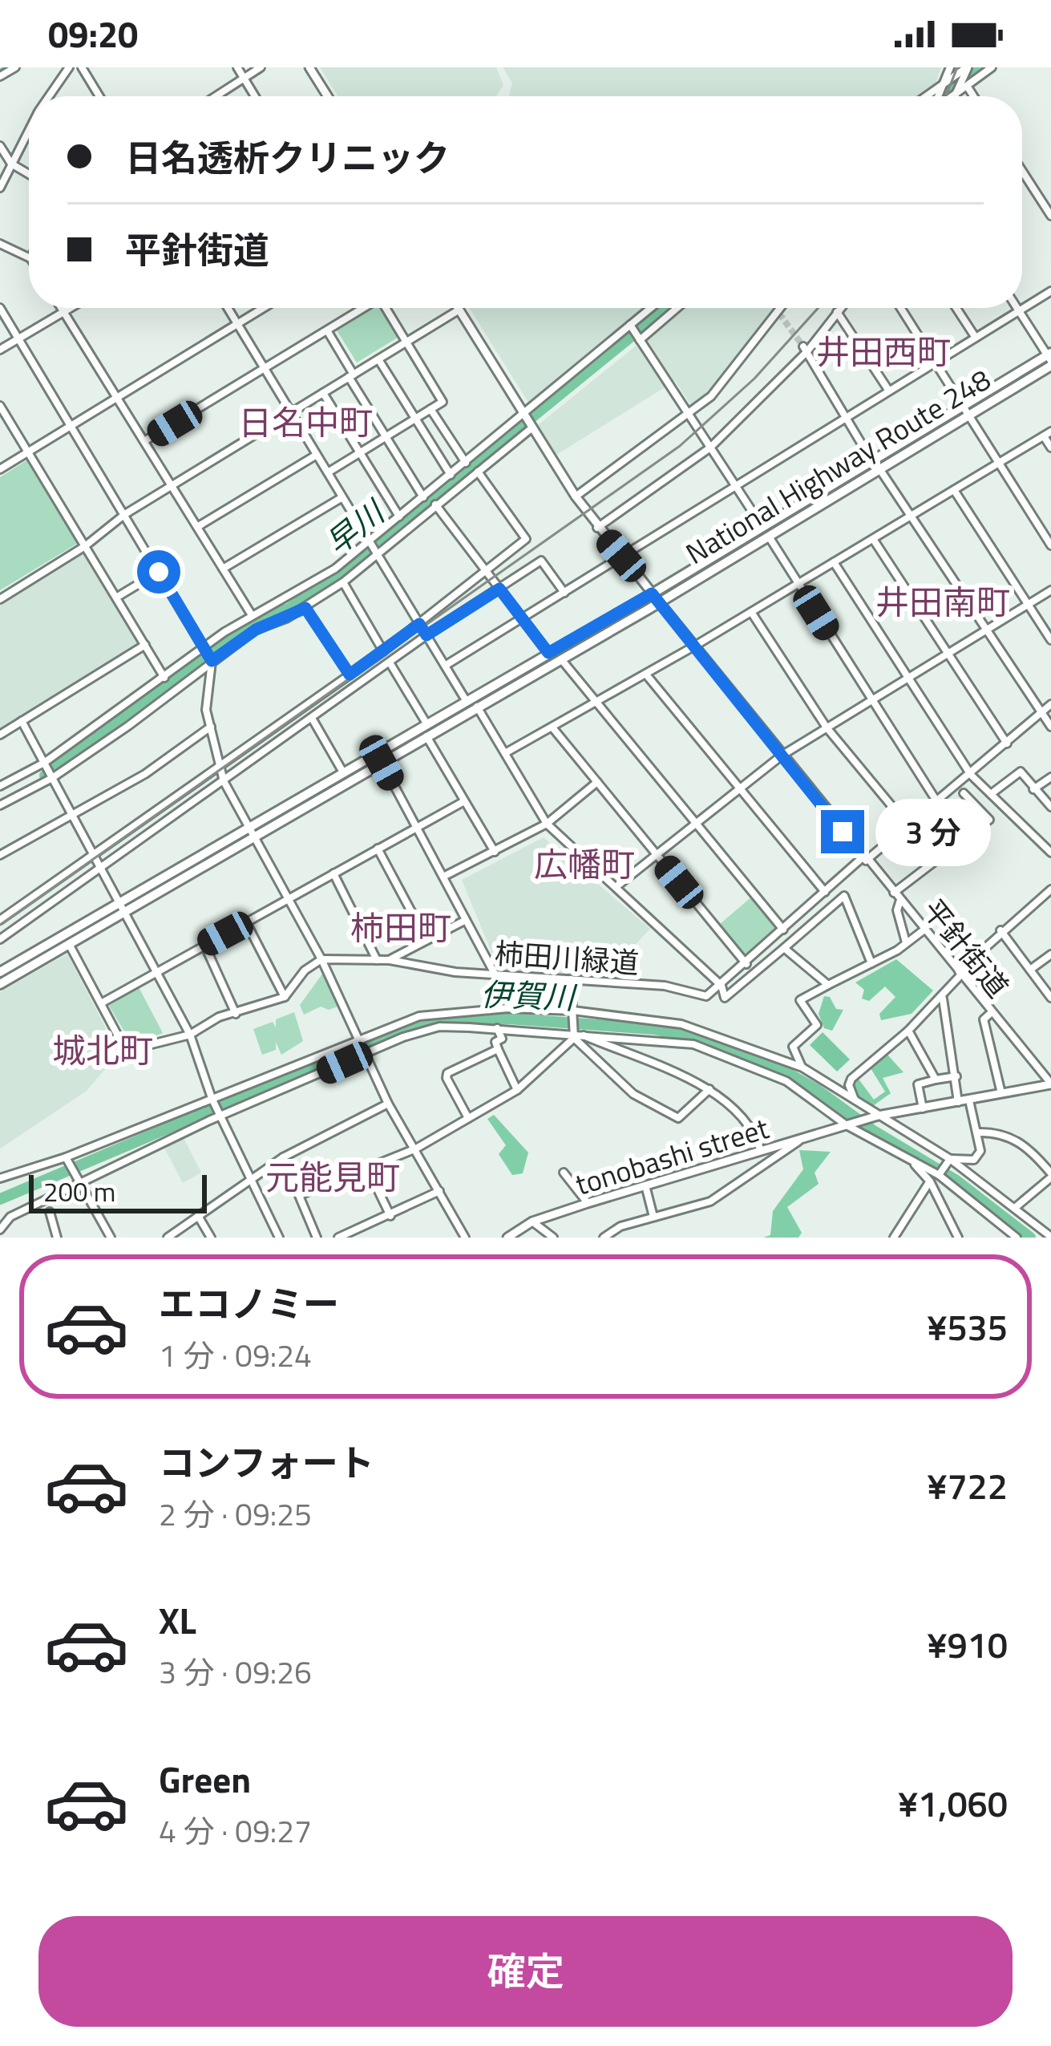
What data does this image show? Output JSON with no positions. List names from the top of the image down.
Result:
{
  "streets": {
    "highway": ["National Highway Route 248"],
    "main road": ["平針街道", "tonobashi street"],
    "street": ["柿田川緑道"]
  },
  "crossings": [
    ["National Highway Route 248", "平針街道"],
    ["平針街道", "tonobashi street"]
  ],
  "districts": [
    "井田西町",
    "日名中町",
    "井田南町",
    "広幡町",
    "柿田町",
    "城北町",
    "元能見町"
  ],
  "water": ["早川", "伊賀川"],
  "scale_bar": "200 m",
  "page": {
    "status": "09:20",
    "banner": ["日名透析クリニック", "平針街道"],
    "bubble": "3 分",
    "scale": "200 m",
    "list": [
      {
        "name": "エコノミー",
        "note": "1 分 · 09:24",
        "value": "¥535"
      },
      {
        "name": "コンフォート",
        "note": "2 分 · 09:25",
        "value": "¥722"
      },
      {
        "name": "XL",
        "note": "3 分 · 09:26",
        "value": "¥910"
      },
      {
        "name": "Green",
        "note": "4 分 · 09:27",
        "value": "¥1,060"
      }
    ],
    "buttons": "確定"
  }
}
